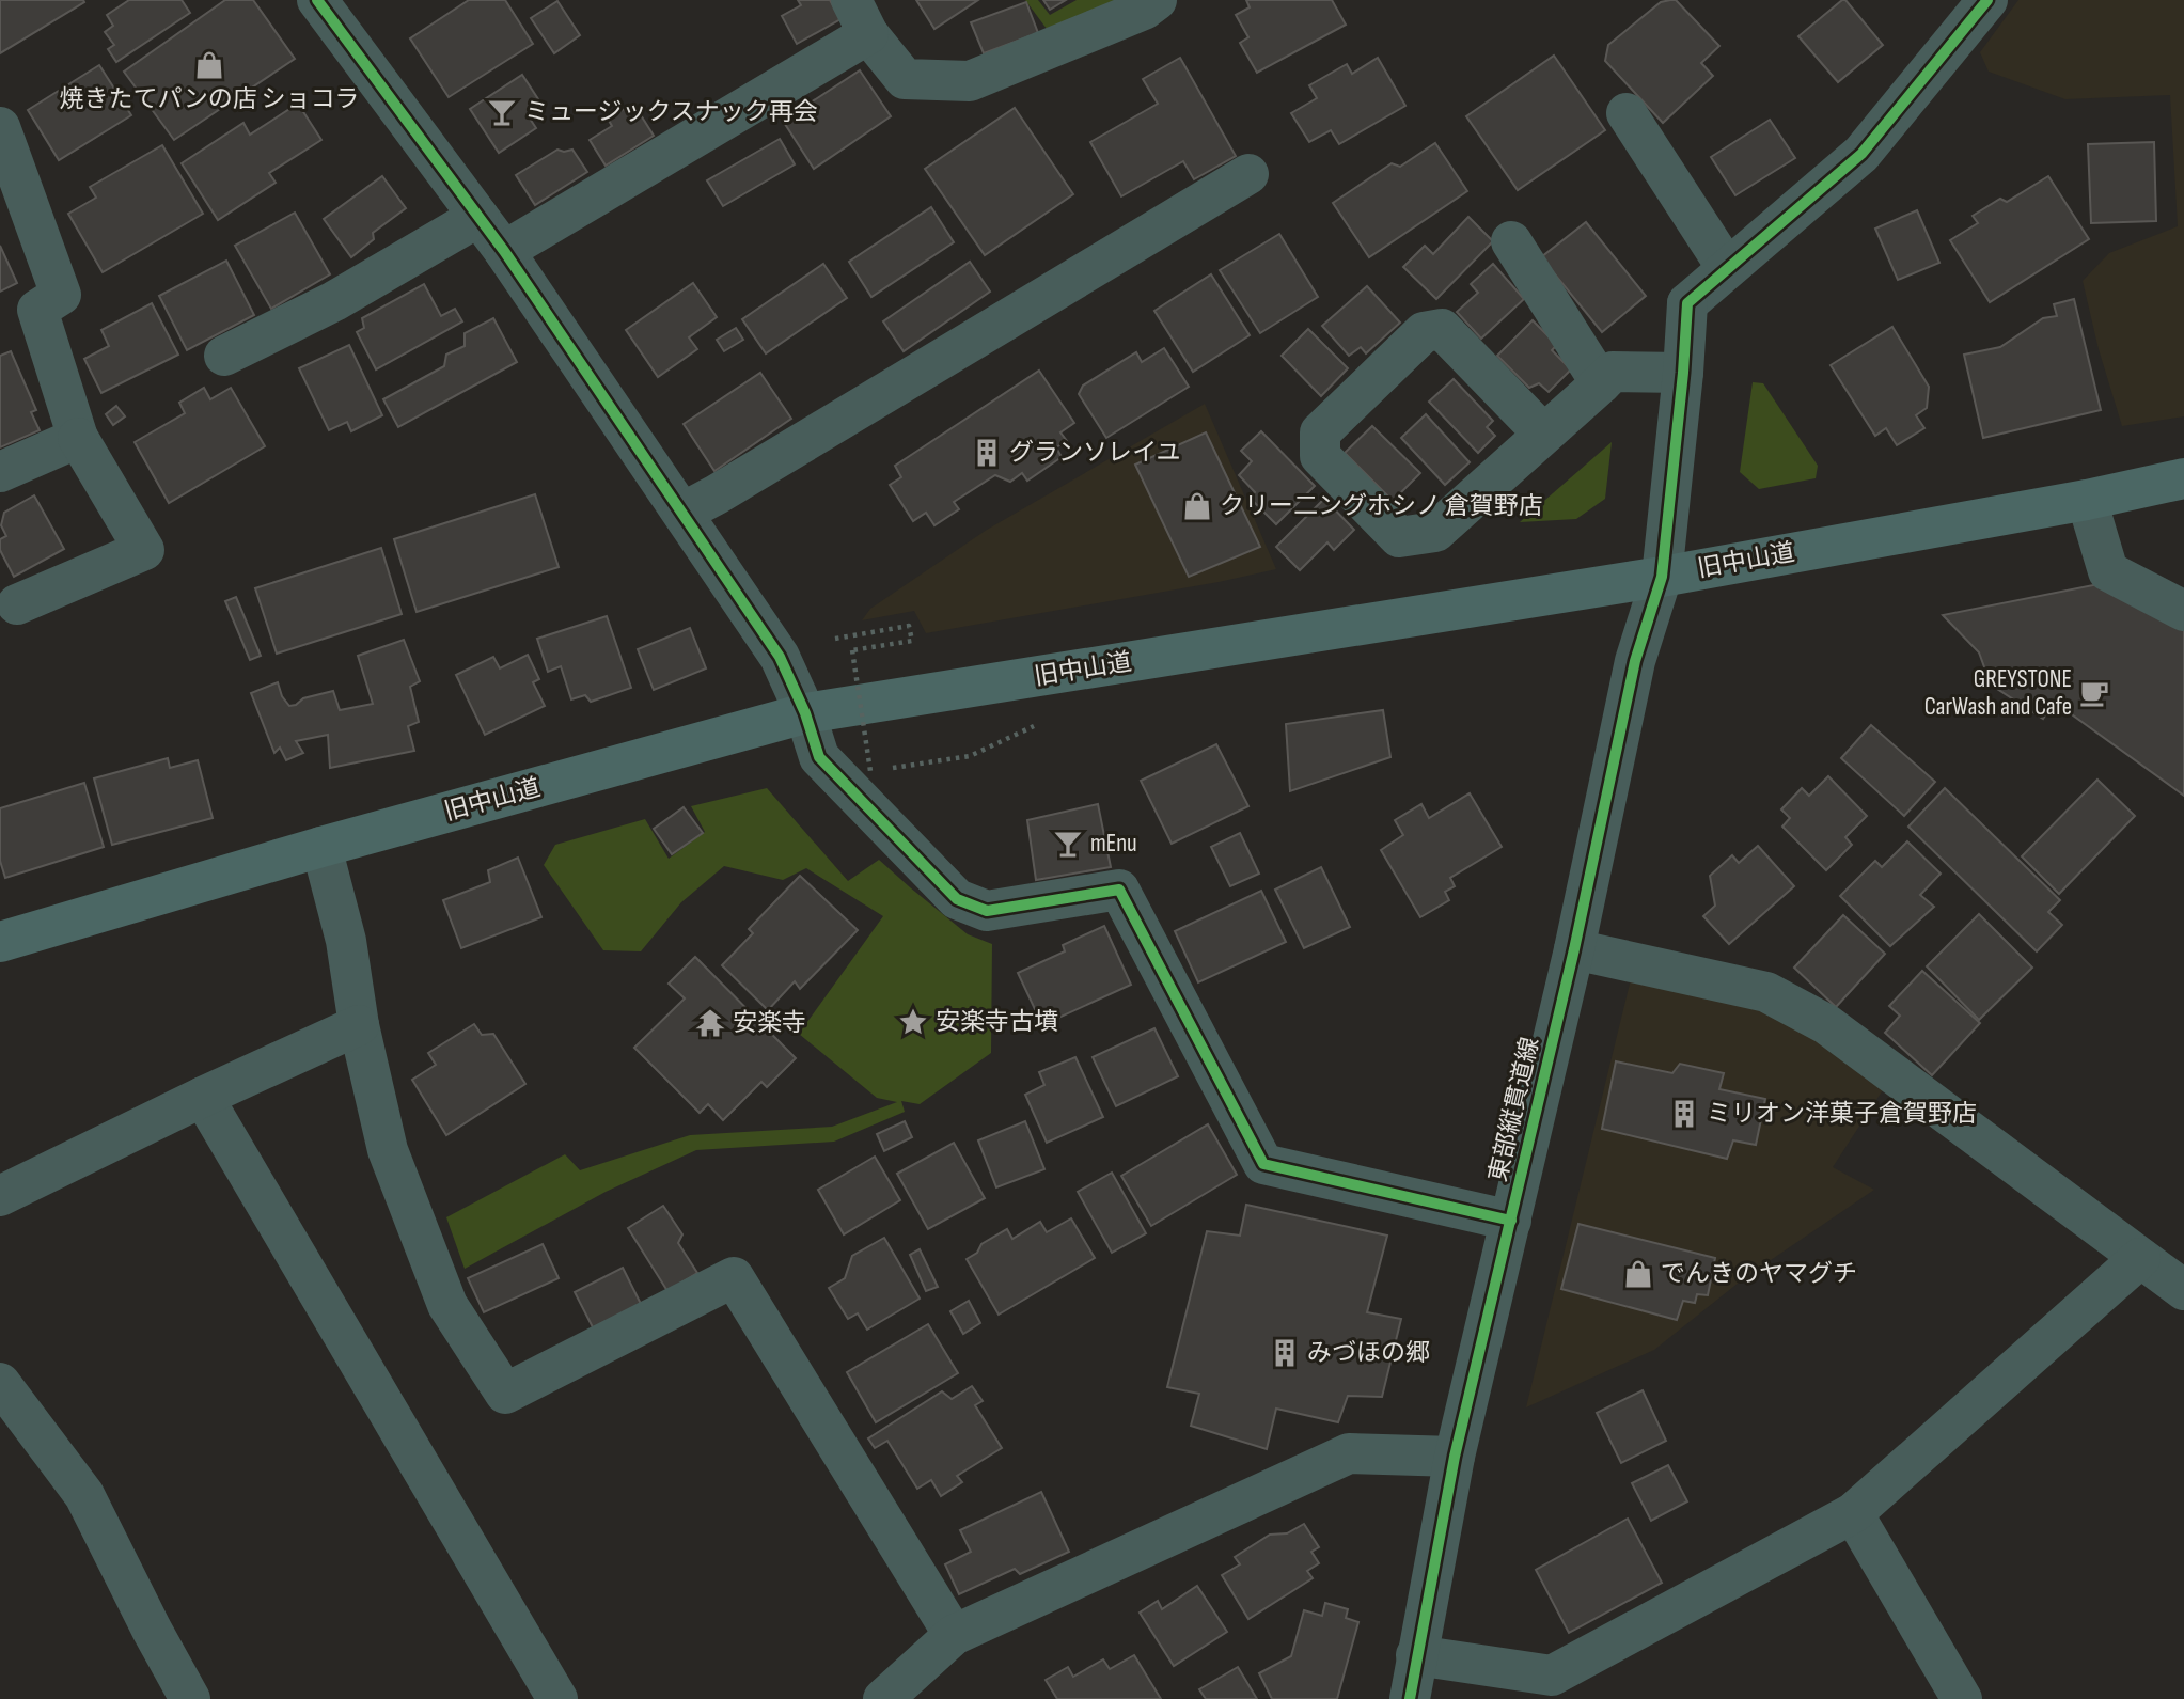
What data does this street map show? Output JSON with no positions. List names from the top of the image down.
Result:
{
  "streets": {
    "main road": ["旧中山道"],
    "street": ["東部縦貫道線"]
  },
  "crossings": [
    ["旧中山道", "東部縦貫道線"]
  ],
  "places": {
    "shop": ["焼きたてパンの店 ショコラ", "クリー二ングホシノ 倉賀野店", "でんきのヤマグチ"],
    "bar": ["ミュージックスナック再会", "mEnu"],
    "building": ["グランソレイユ", "ミリオン洋菓子倉賀野店", "みづほの郷"],
    "cafe": ["GREYSTONE CarWash and Cafe"],
    "place": ["安楽寺古墳"],
    "temple": ["安楽寺"]
  }
}
